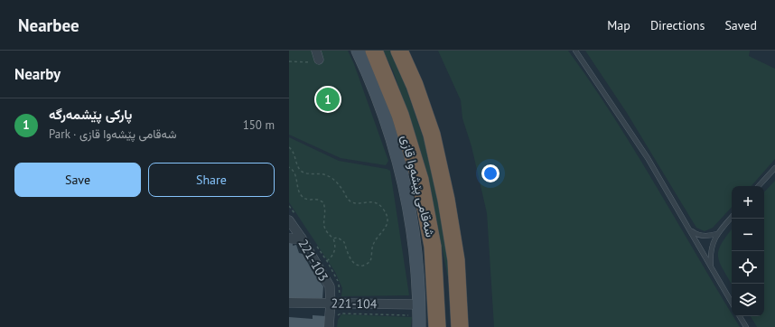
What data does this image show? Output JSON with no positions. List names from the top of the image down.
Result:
{
  "streets": {
    "highway": ["شەقامی پێشەوا قازی"],
    "street": ["221-103", "221-104"]
  },
  "crossings": [
    ["221-103", "221-104"]
  ],
  "page": {
    "header": "Nearbee",
    "nav": ["Map", "Directions", "Saved"],
    "heading": "Nearby",
    "pins": "1",
    "list": [
      {
        "mark": "1",
        "name": "پارکی پێشمەرگە",
        "note": "Park · شەقامی پێشەوا قازی",
        "value": "150 m"
      }
    ],
    "buttons": ["Save", "Share"],
    "map_buttons": ["+", "−"]
  }
}
